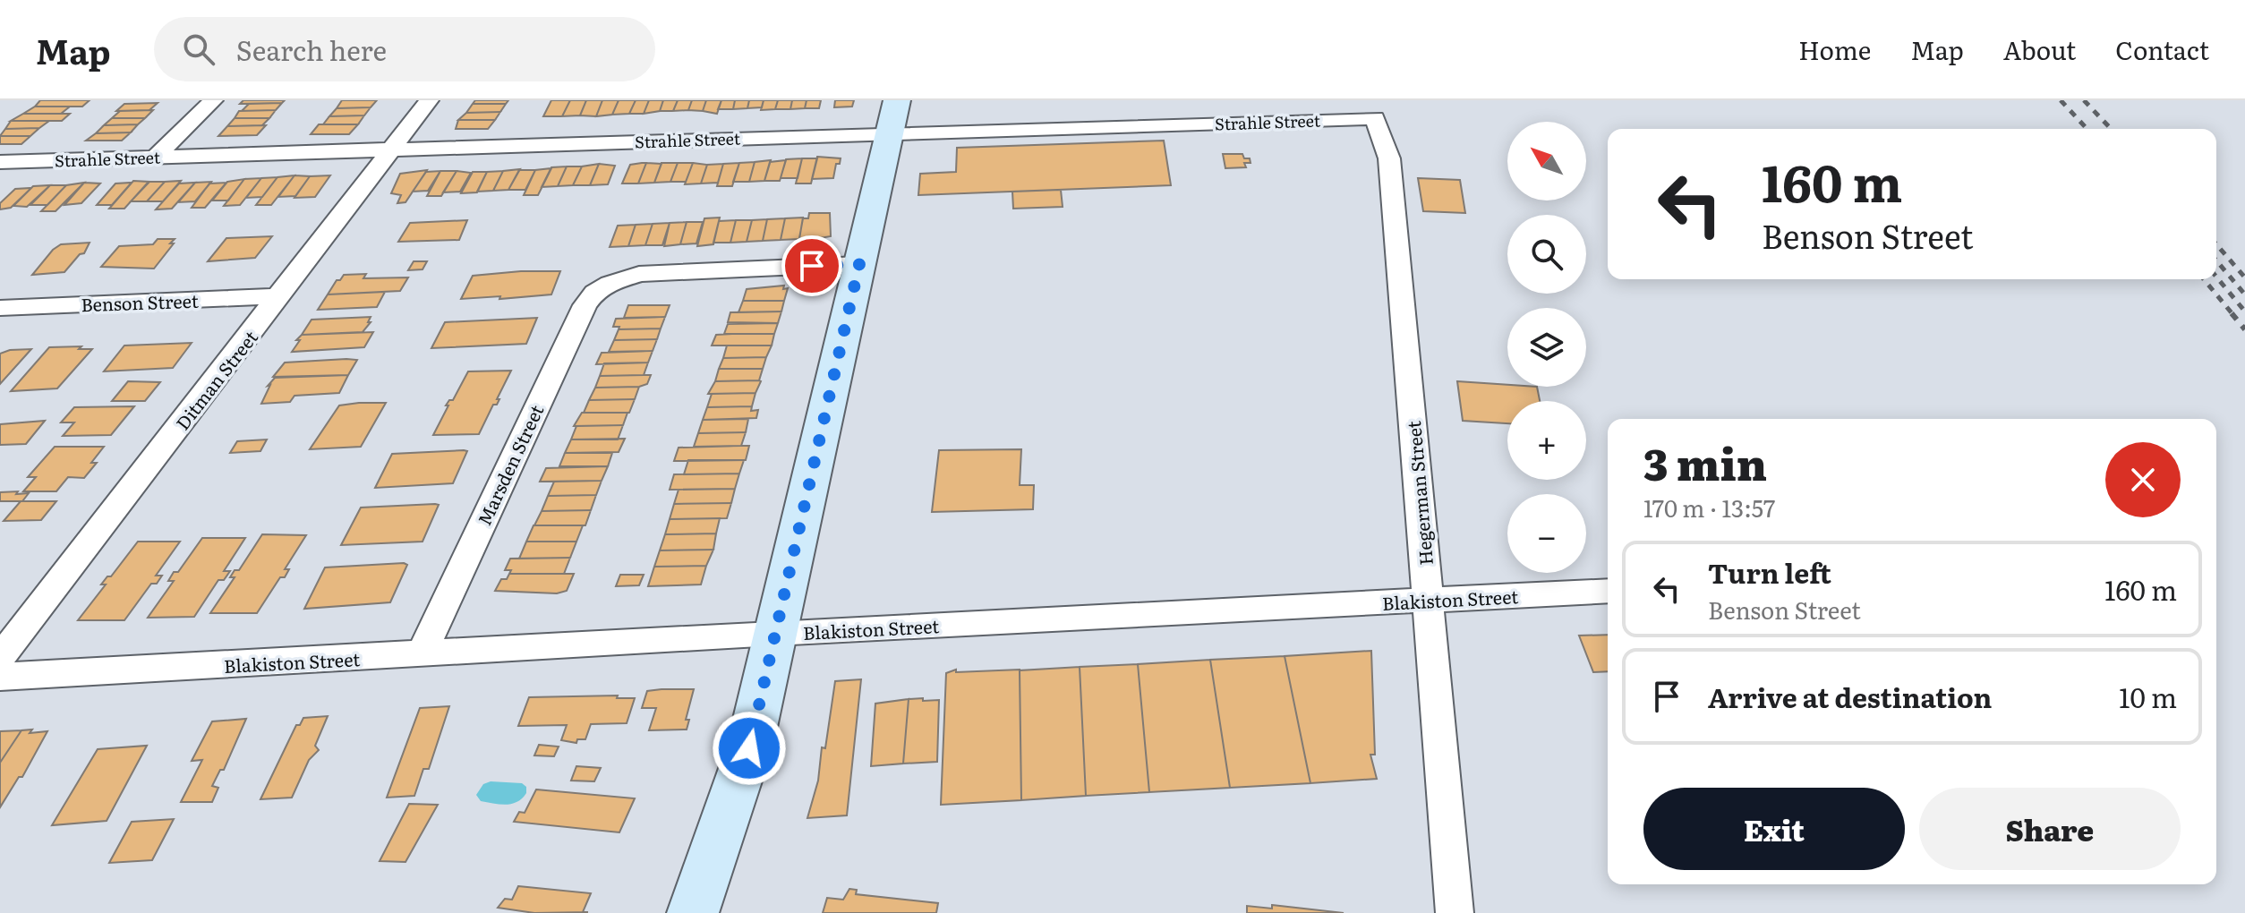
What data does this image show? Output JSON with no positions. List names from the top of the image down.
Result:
{
  "streets": {
    "street": [
      "Strahle Street",
      "Benson Street",
      "Ditman Street",
      "Marsden Street",
      "Hegerman Street",
      "Blakiston Street"
    ]
  },
  "crossings": [
    ["Strahle Street", "Ditman Street"],
    ["Strahle Street", "Hegerman Street"],
    ["Benson Street", "Ditman Street"],
    ["Marsden Street", "Blakiston Street"],
    ["Hegerman Street", "Blakiston Street"]
  ],
  "north": "top left",
  "page": {
    "header": "Map",
    "search": "Search here",
    "nav": [
      "Home",
      "Map",
      "About",
      "Contact"
    ],
    "map_buttons": ["+", "−"],
    "turn": ["160 m", "Benson Street"],
    "heading": ["3 min", "170 m · 13:57"],
    "list": [
      {
        "name": "Turn left",
        "note": "Benson Street",
        "value": "160 m"
      },
      {
        "name": "Arrive at destination",
        "value": "10 m"
      }
    ],
    "buttons": ["Exit", "Share"]
  }
}
